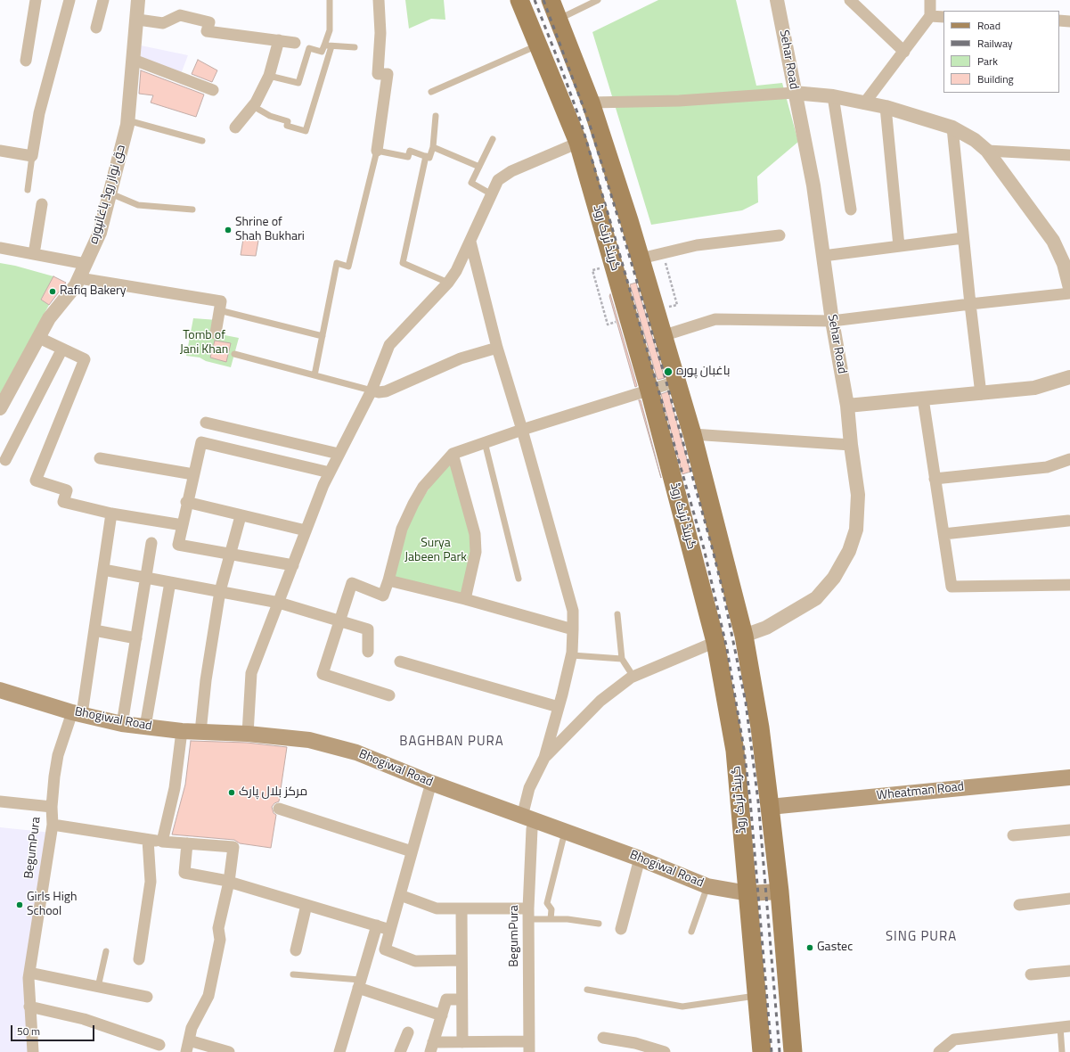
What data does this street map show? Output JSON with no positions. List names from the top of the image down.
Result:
{
  "streets": {
    "main road": ["گرینڈ ٹرنک روڈ", "Bhogiwal Road", "Wheatman Road"],
    "street": ["Sehar Road", "حق نواز روڈ باغانپورہ", "BegumPura"]
  },
  "crossings": [
    ["گرینڈ ٹرنک روڈ", "Bhogiwal Road"],
    ["Bhogiwal Road", "BegumPura"]
  ],
  "districts": ["BAGHBAN PURA", "SING PURA"],
  "parks": ["Tomb of Jani Khan", "Surya Jabeen Park"],
  "places": [
    "Shrine of Shah Bukhari",
    "Rafiq Bakery",
    "باغبان پورہ",
    "مرکز بلال پارک",
    "Girls High School",
    "Gastec"
  ],
  "legend": [
    "Road",
    "Railway",
    "Park",
    "Building"
  ],
  "scale_bar": "50 m"
}
